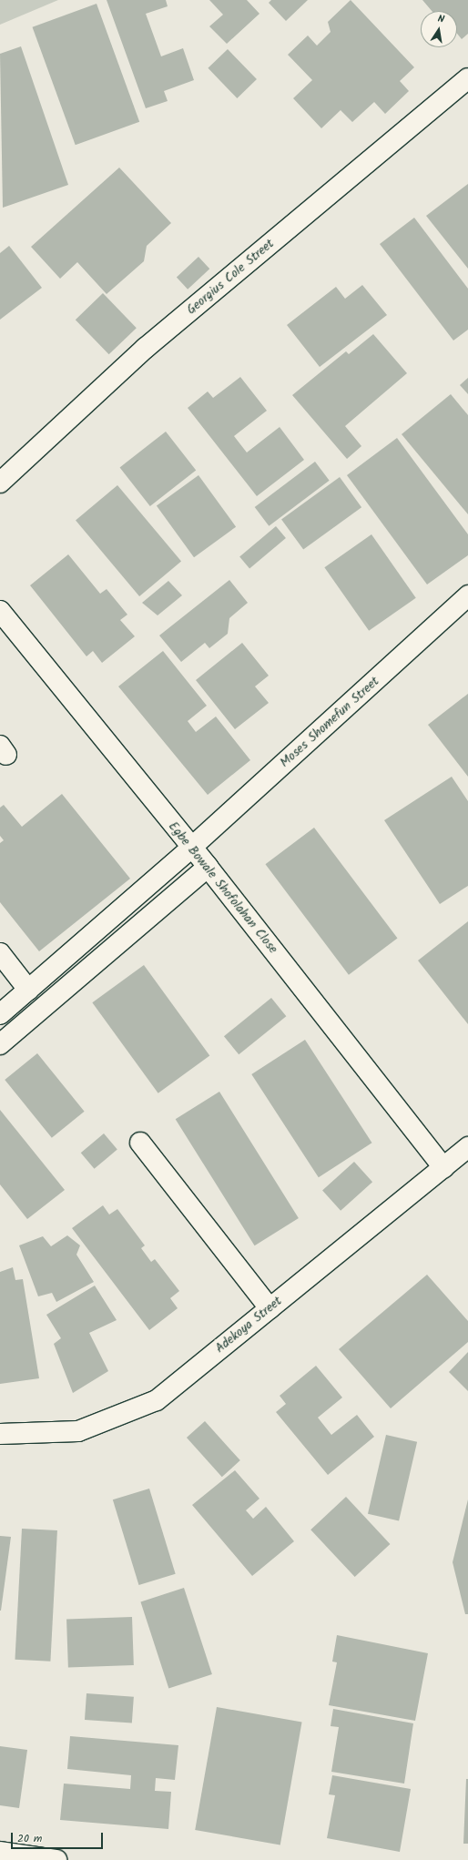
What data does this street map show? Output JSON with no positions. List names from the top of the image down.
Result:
{
  "streets": {
    "street": [
      "Georgius Cole Street",
      "Moses Shomefun Street",
      "Egbe Bowale Shofolahan Close",
      "Adekoya Street"
    ]
  },
  "crossings": [
    ["Moses Shomefun Street", "Egbe Bowale Shofolahan Close"],
    ["Egbe Bowale Shofolahan Close", "Adekoya Street"]
  ],
  "scale_bar": "20 m",
  "north": "top"
}
